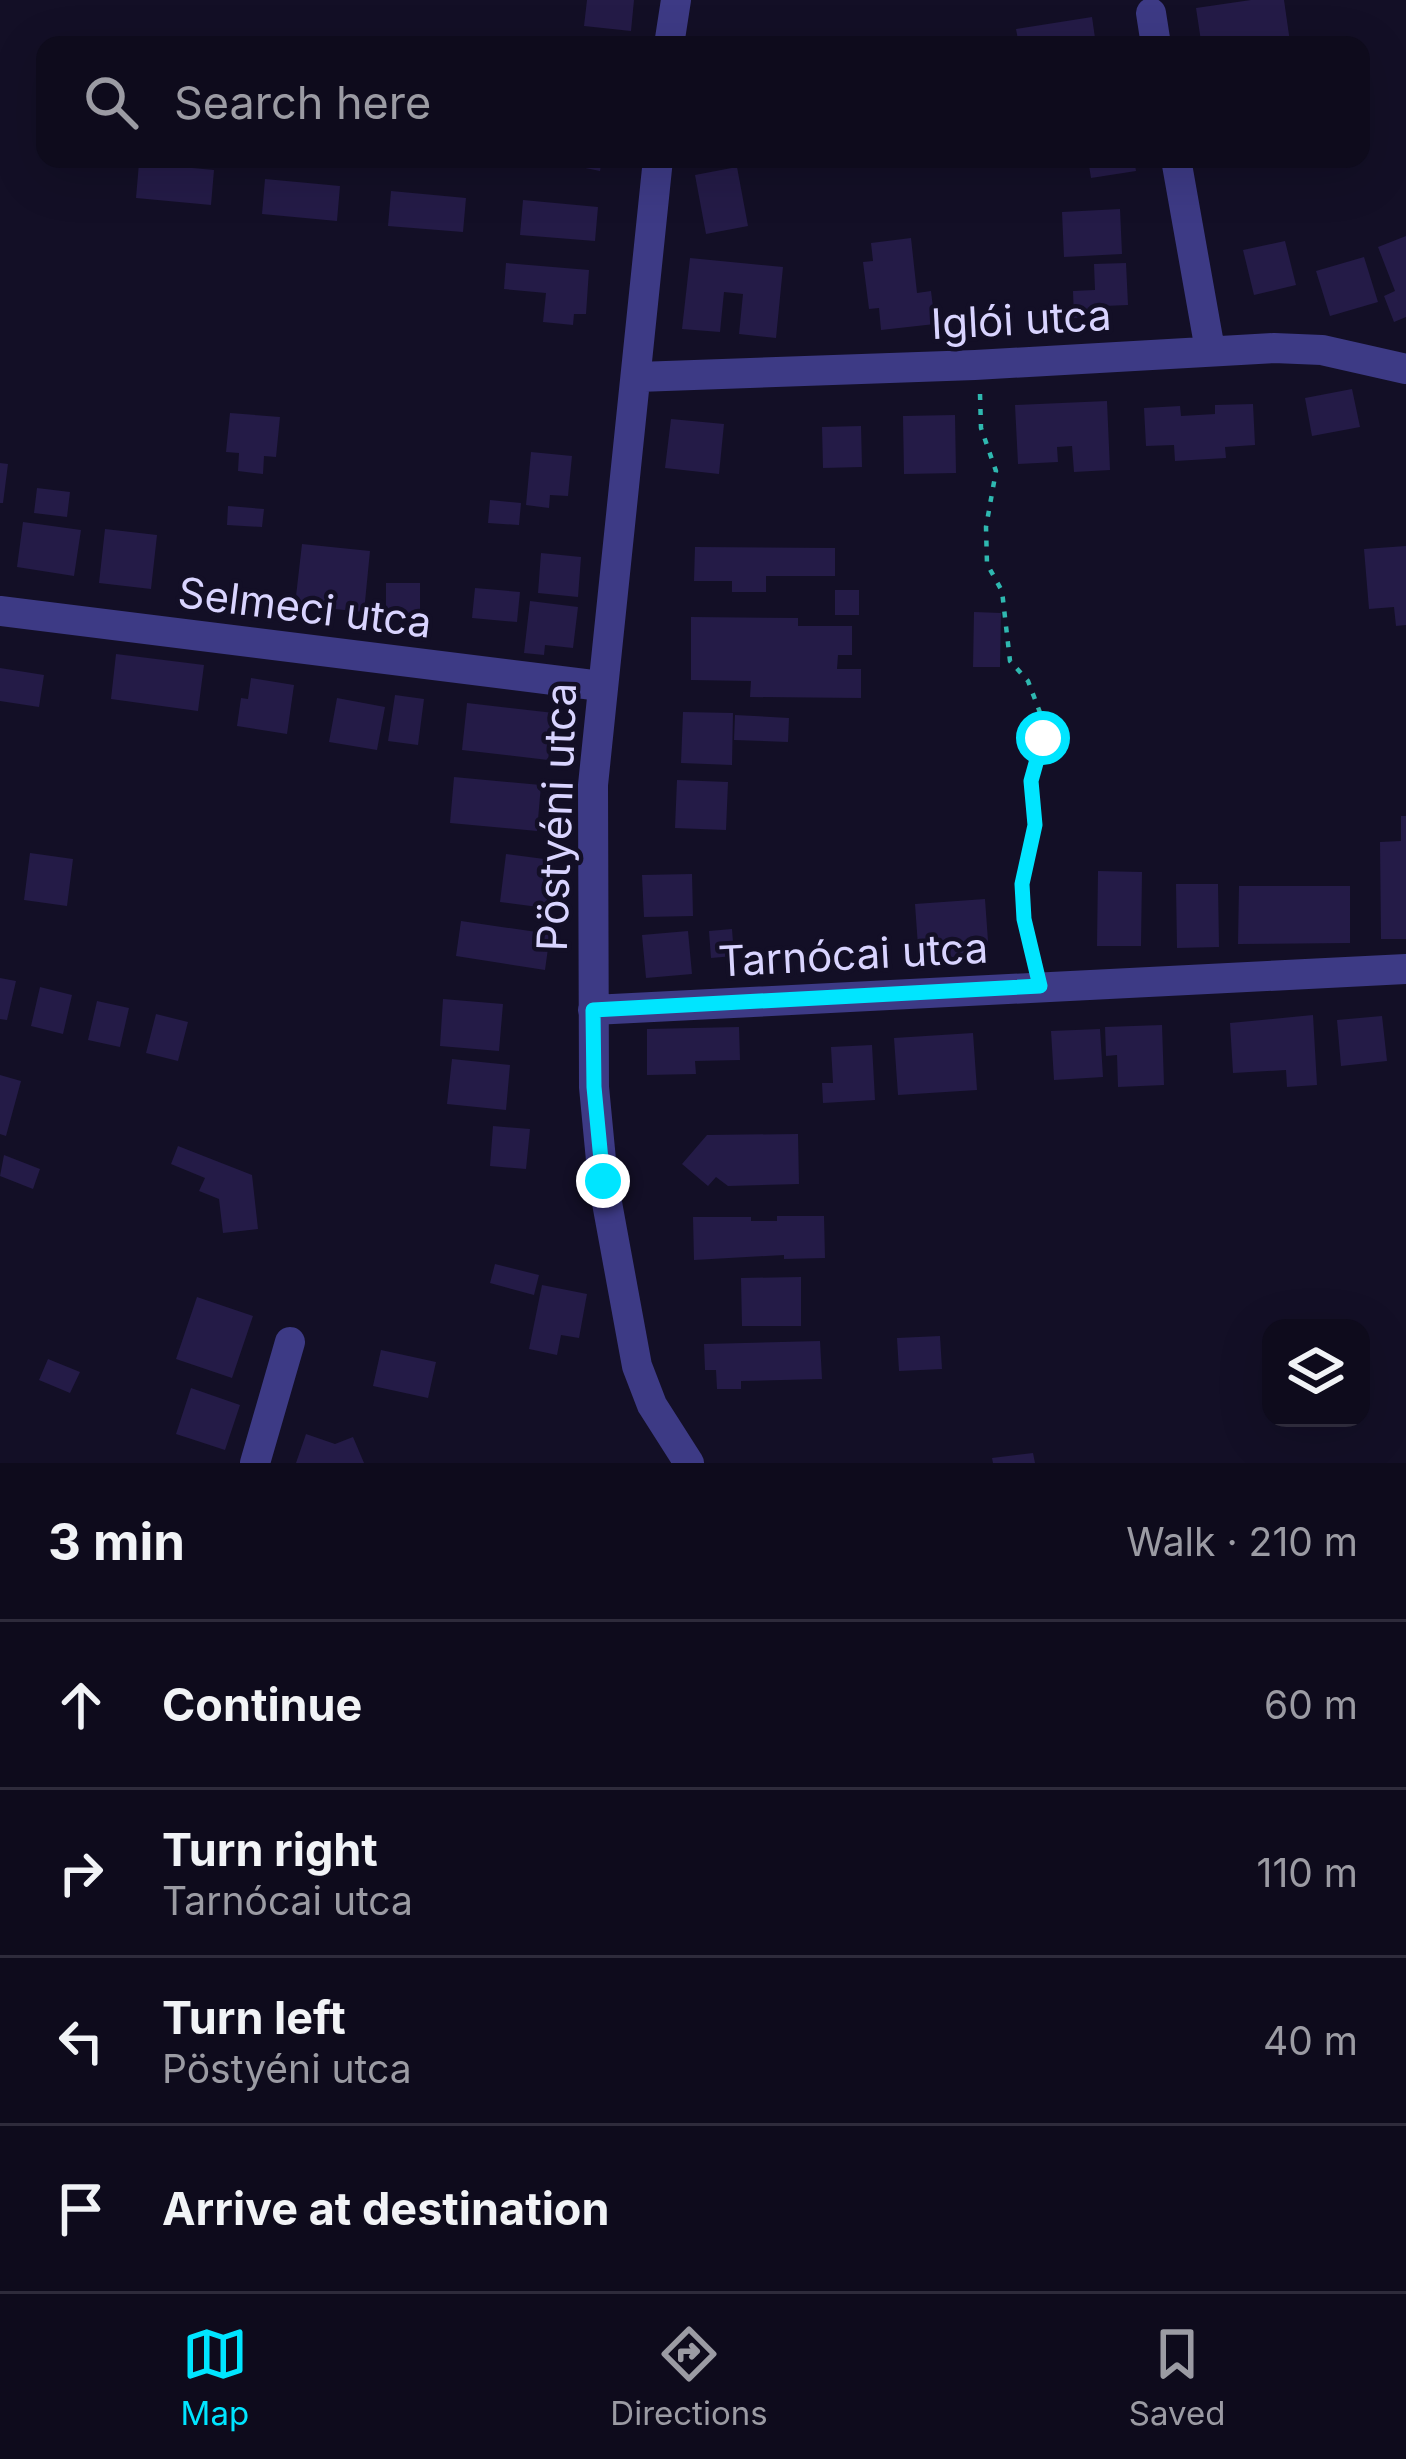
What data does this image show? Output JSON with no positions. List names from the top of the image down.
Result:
{
  "streets": {
    "street": [
      "Iglói utca",
      "Selmeci utca",
      "Pöstyéni utca",
      "Tarnócai utca"
    ]
  },
  "crossings": [
    ["Iglói utca", "Pöstyéni utca"],
    ["Selmeci utca", "Pöstyéni utca"],
    ["Pöstyéni utca", "Tarnócai utca"]
  ],
  "page": {
    "search": "Search here",
    "heading": ["3 min", "Walk · 210 m"],
    "list": [
      ["Continue", "60 m"],
      ["Turn right", "Tarnócai utca", "110 m"],
      ["Turn left", "Pöstyéni utca", "40 m"],
      "Arrive at destination"
    ],
    "nav": ["Map", "Directions", "Saved"]
  }
}
